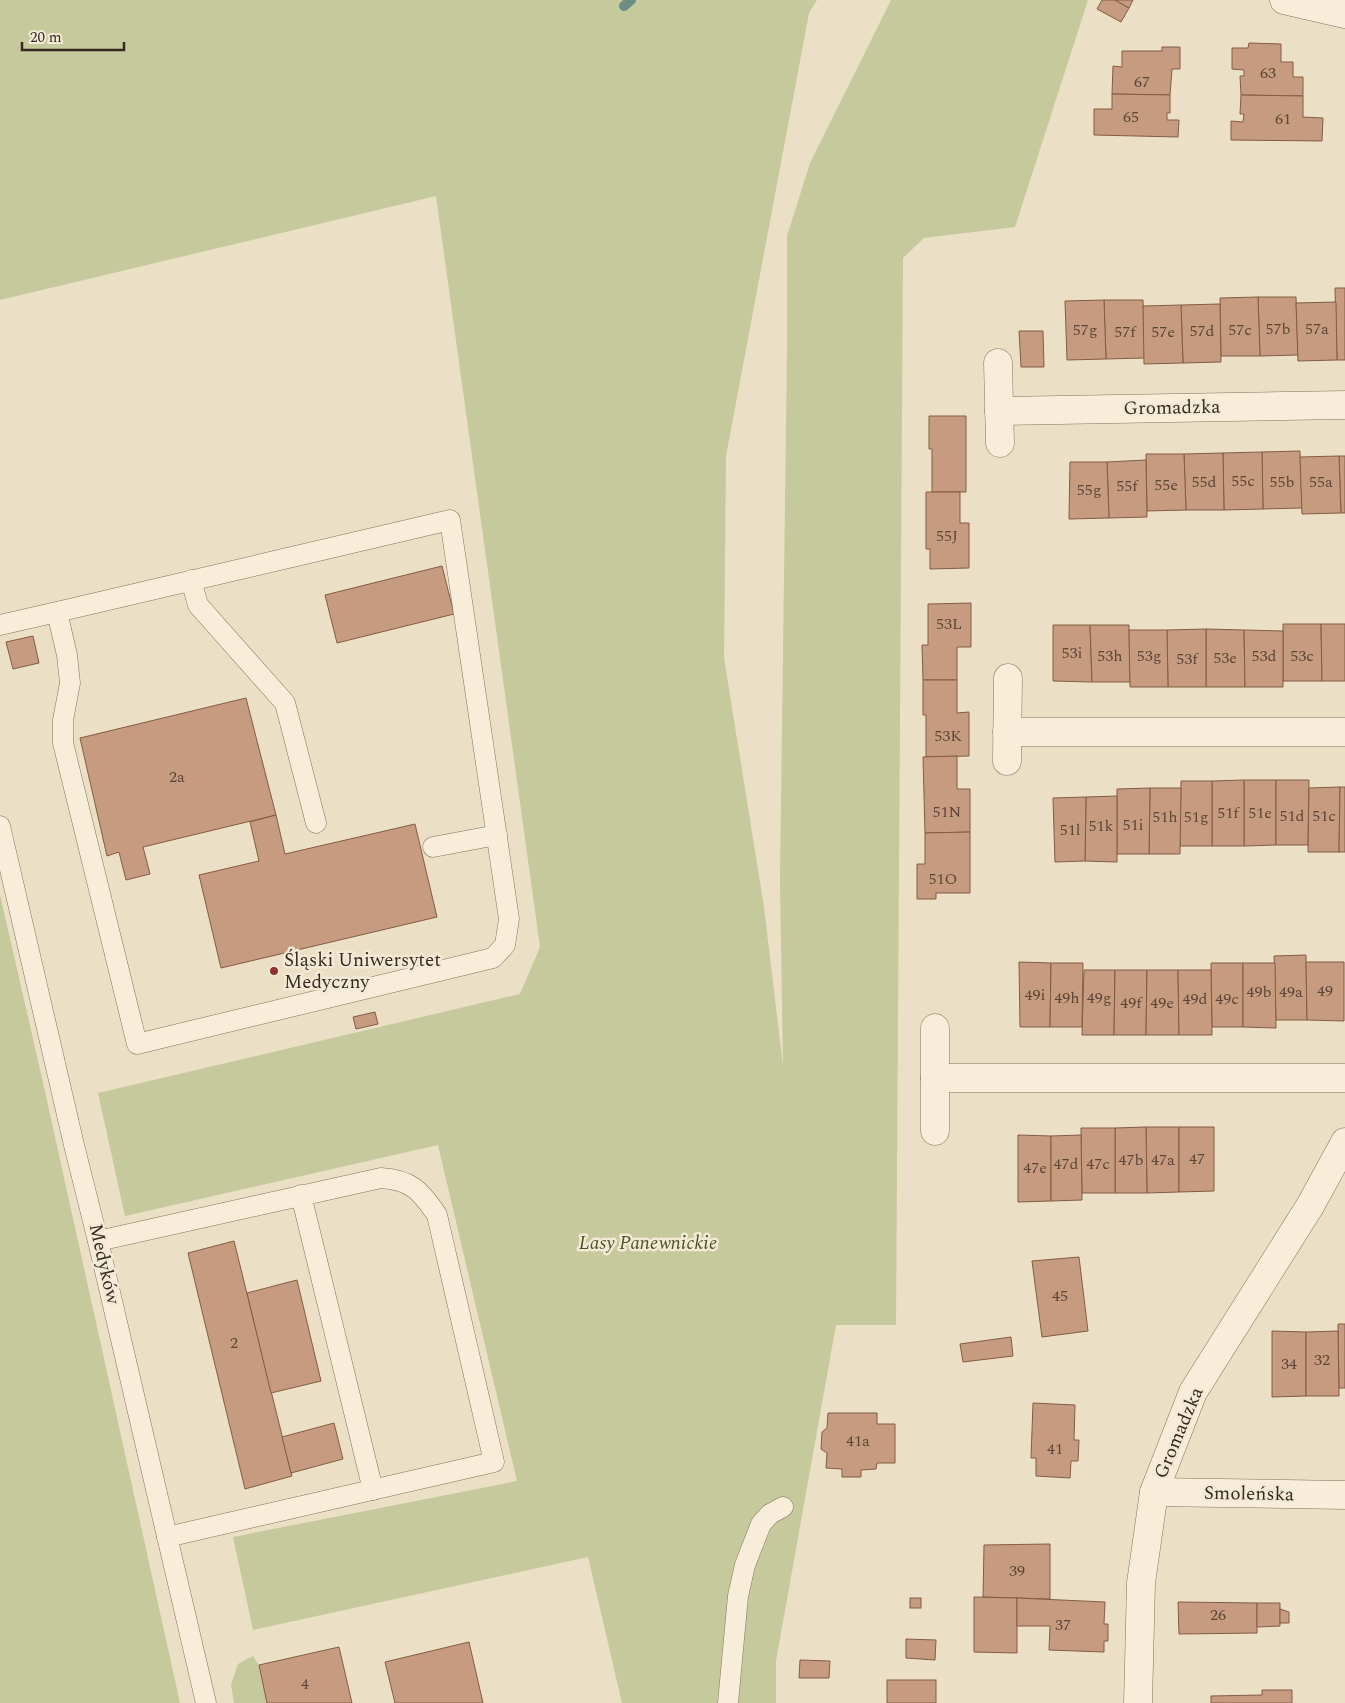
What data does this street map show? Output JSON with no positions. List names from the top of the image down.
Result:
{
  "streets": {
    "street": ["Gromadzka", "Smoleńska"],
    "lane": ["Medyków"]
  },
  "crossings": [
    ["Gromadzka", "Smoleńska"]
  ],
  "parks": ["Lasy Panewnickie"],
  "places": ["Śląski Uniwersytet Medyczny"],
  "house_numbers": [
    "63",
    "67",
    "65",
    "61",
    "57b",
    "57a",
    "57g",
    "57c",
    "57d",
    "57f",
    "57e",
    "55c",
    "55d",
    "55b",
    "55a",
    "55e",
    "55f",
    "55g",
    "55J",
    "53L",
    "53i",
    "53h",
    "53g",
    "53d",
    "53c",
    "53e",
    "53f",
    "53K",
    "2a",
    "51N",
    "51f",
    "51e",
    "51d",
    "51c",
    "51h",
    "51g",
    "51i",
    "51k",
    "51l",
    "51O",
    "49",
    "49b",
    "49a",
    "49i",
    "49h",
    "49g",
    "49d",
    "49c",
    "49f",
    "49e",
    "47",
    "47b",
    "47a",
    "47d",
    "47c",
    "47e",
    "45",
    "2",
    "32",
    "34",
    "41a",
    "41",
    "39",
    "26",
    "37",
    "4"
  ],
  "scale_bar": "20 m"
}
